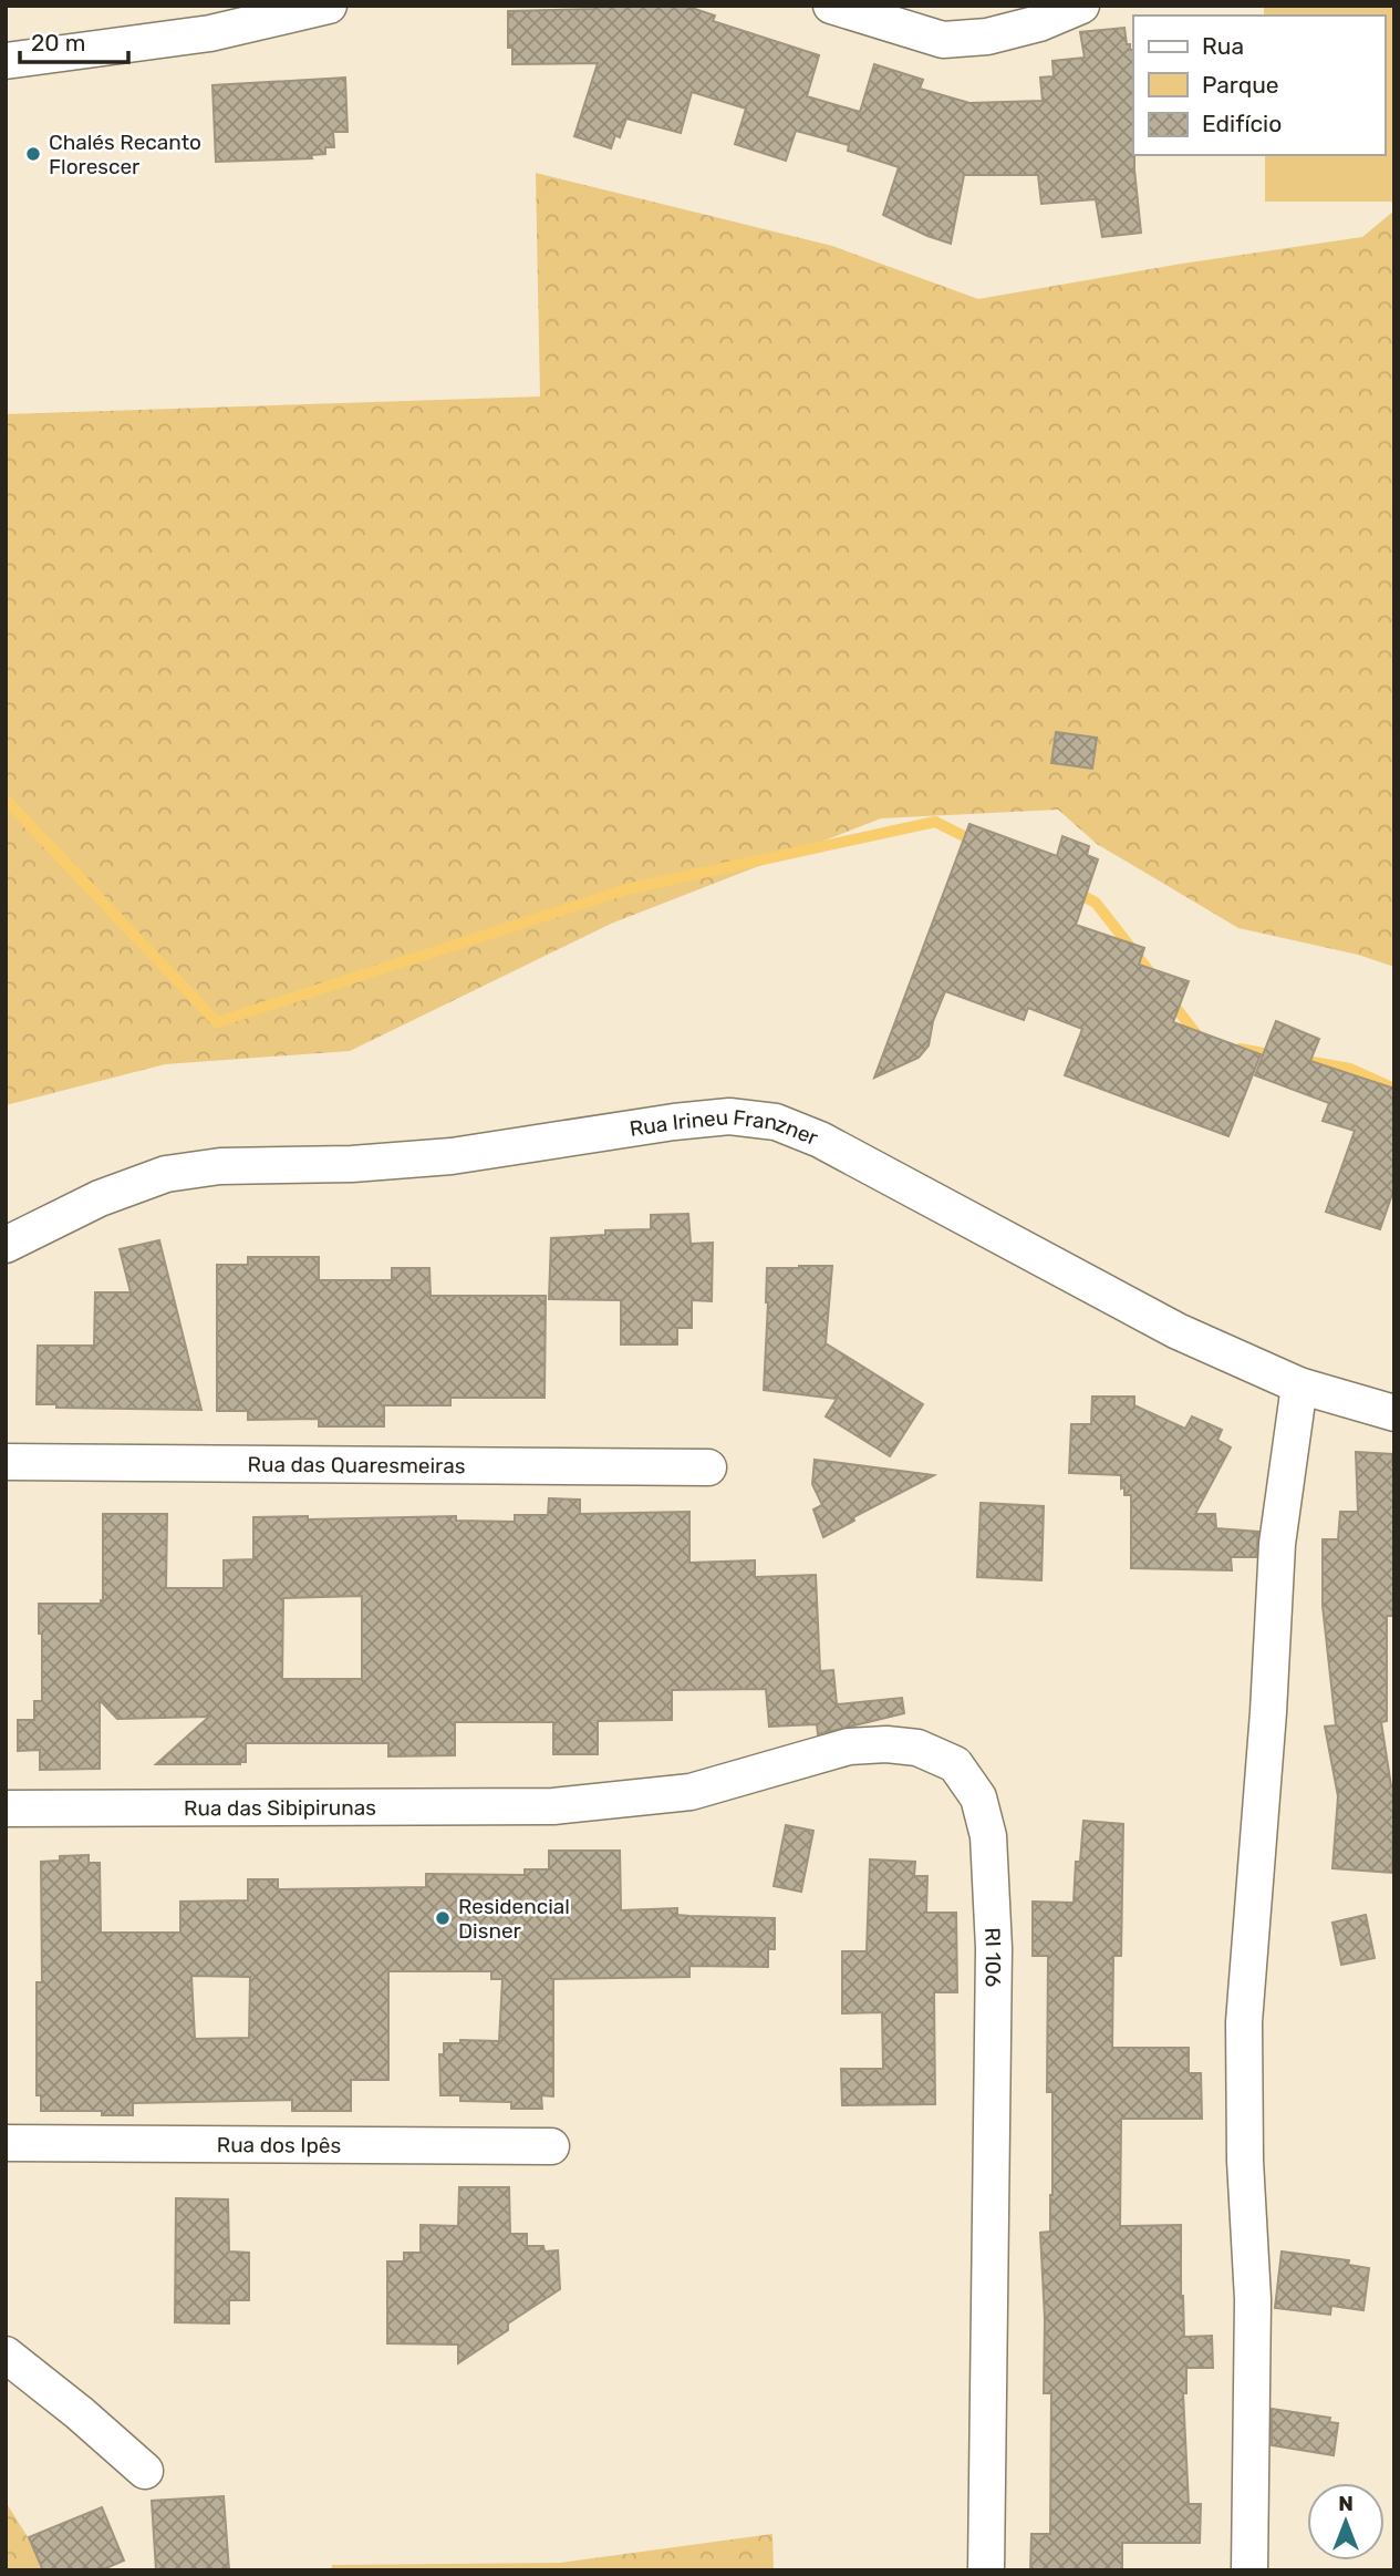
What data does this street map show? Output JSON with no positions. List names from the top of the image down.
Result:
{
  "streets": {
    "street": [
      "Rua Irineu Franzner",
      "Rua das Quaresmeiras",
      "Rua das Sibipirunas",
      "RI 106",
      "Rua dos Ipês"
    ]
  },
  "crossings": [
    ["Rua das Sibipirunas", "RI 106"]
  ],
  "places": ["Chalés Recanto Florescer", "Residencial Disner"],
  "legend": ["Rua", "Parque", "Edifício"],
  "scale_bar": "20 m",
  "north": "top"
}
